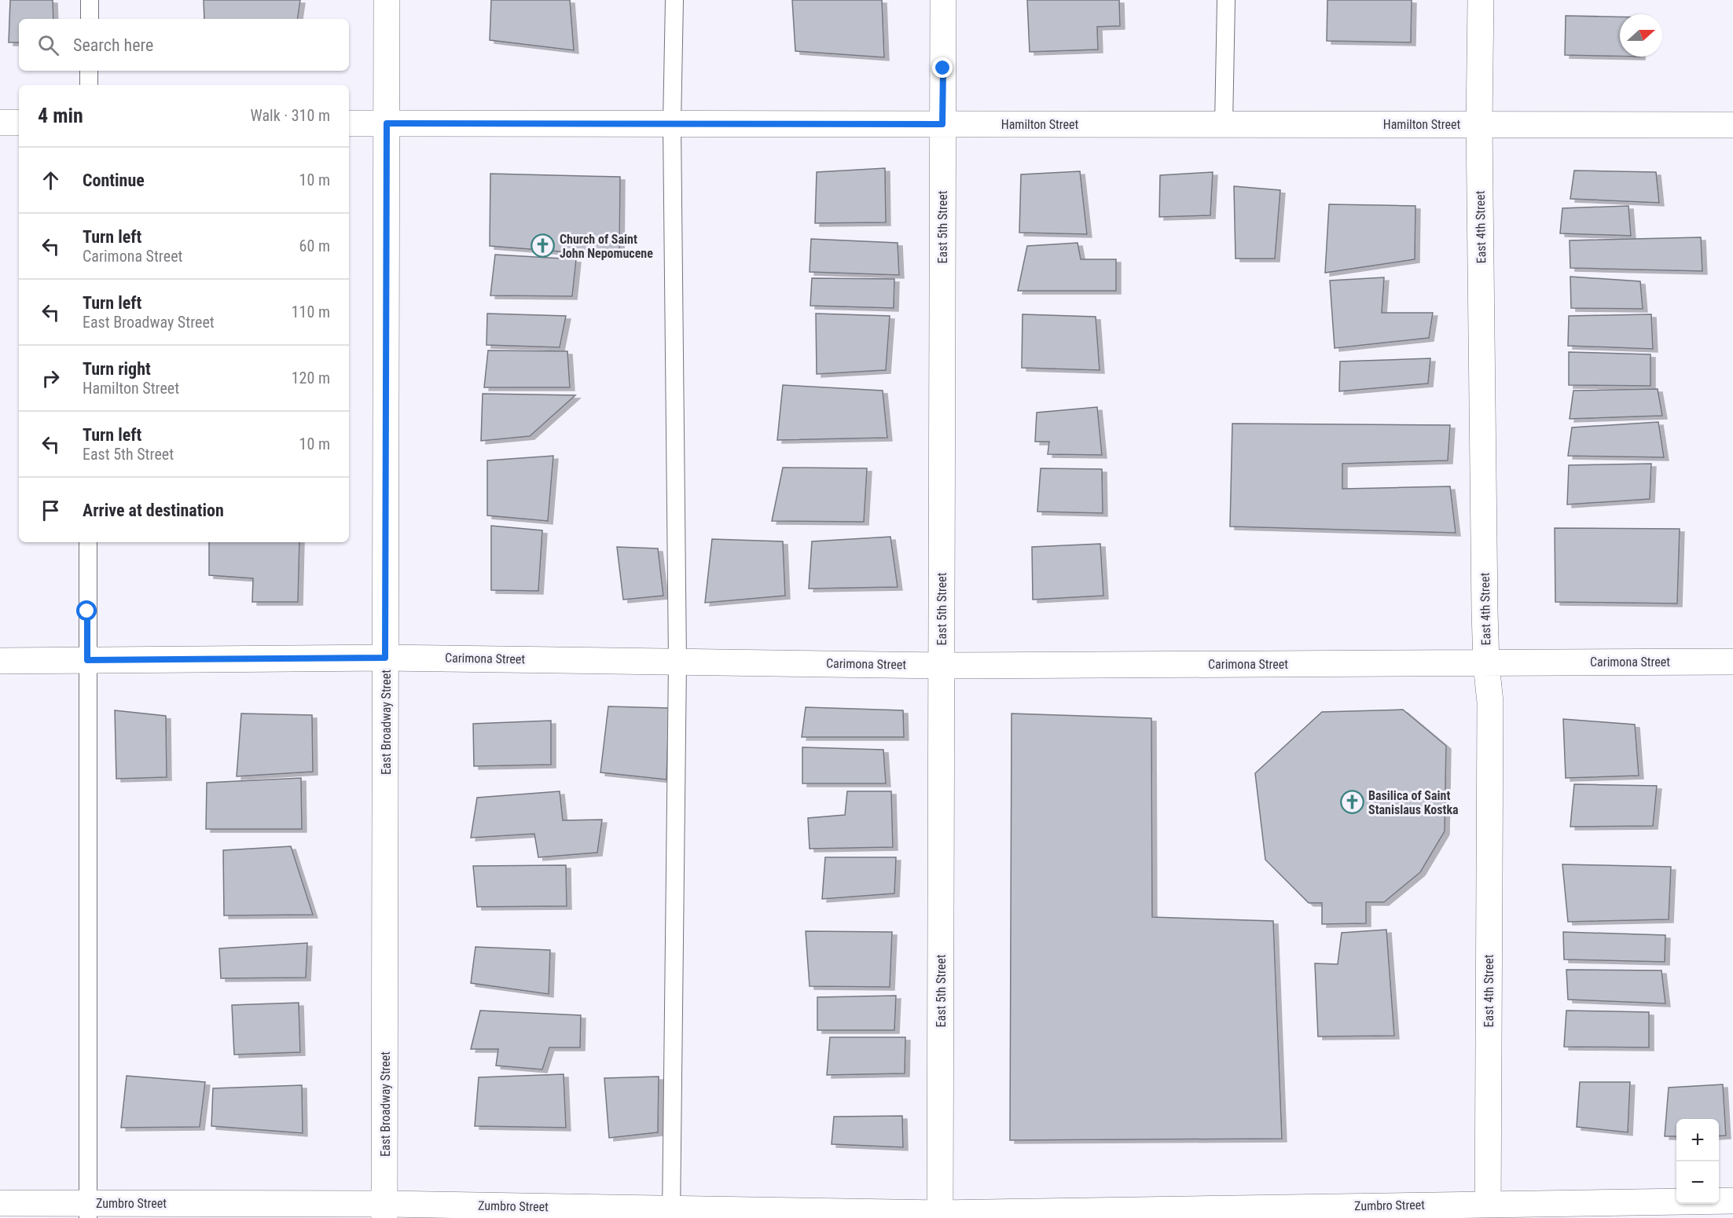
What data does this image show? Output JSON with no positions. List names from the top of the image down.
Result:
{
  "streets": {
    "street": [
      "Hamilton Street",
      "East 5th Street",
      "East 4th Street",
      "Carimona Street",
      "East Broadway Street",
      "Zumbro Street"
    ]
  },
  "crossings": [
    ["Hamilton Street", "East 5th Street"],
    ["Hamilton Street", "East 4th Street"],
    ["Hamilton Street", "East Broadway Street"],
    ["East 5th Street", "Carimona Street"],
    ["East 5th Street", "Zumbro Street"],
    ["East 4th Street", "Carimona Street"],
    ["East 4th Street", "Zumbro Street"],
    ["Carimona Street", "East Broadway Street"],
    ["East Broadway Street", "Zumbro Street"]
  ],
  "places": {
    "church": ["Church of Saint John Nepomucene", "Basilica of Saint Stanislaus Kostka"]
  },
  "north": "right",
  "page": {
    "search": "Search here",
    "heading": ["4 min", "Walk · 310 m"],
    "list": [
      ["Continue", "10 m"],
      ["Turn left", "Carimona Street", "60 m"],
      ["Turn left", "East Broadway Street", "110 m"],
      ["Turn right", "Hamilton Street", "120 m"],
      ["Turn left", "East 5th Street", "10 m"],
      "Arrive at destination"
    ],
    "map_buttons": ["+", "−"]
  }
}
